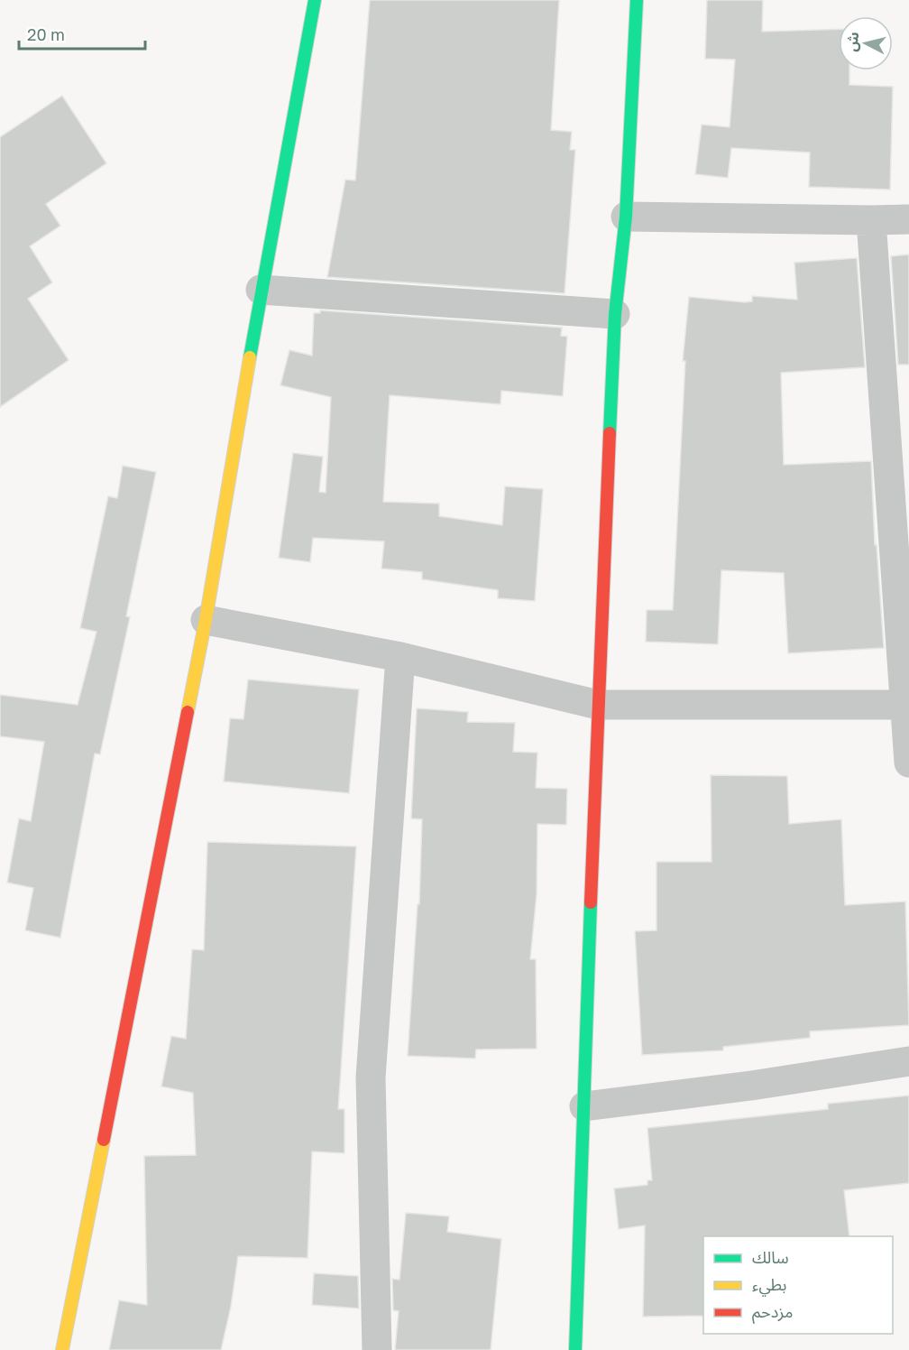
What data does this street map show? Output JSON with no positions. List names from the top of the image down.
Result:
{
  "legend": ["سالك", "بطيء", "مزدحم"],
  "scale_bar": "20 m",
  "north": "left"
}
